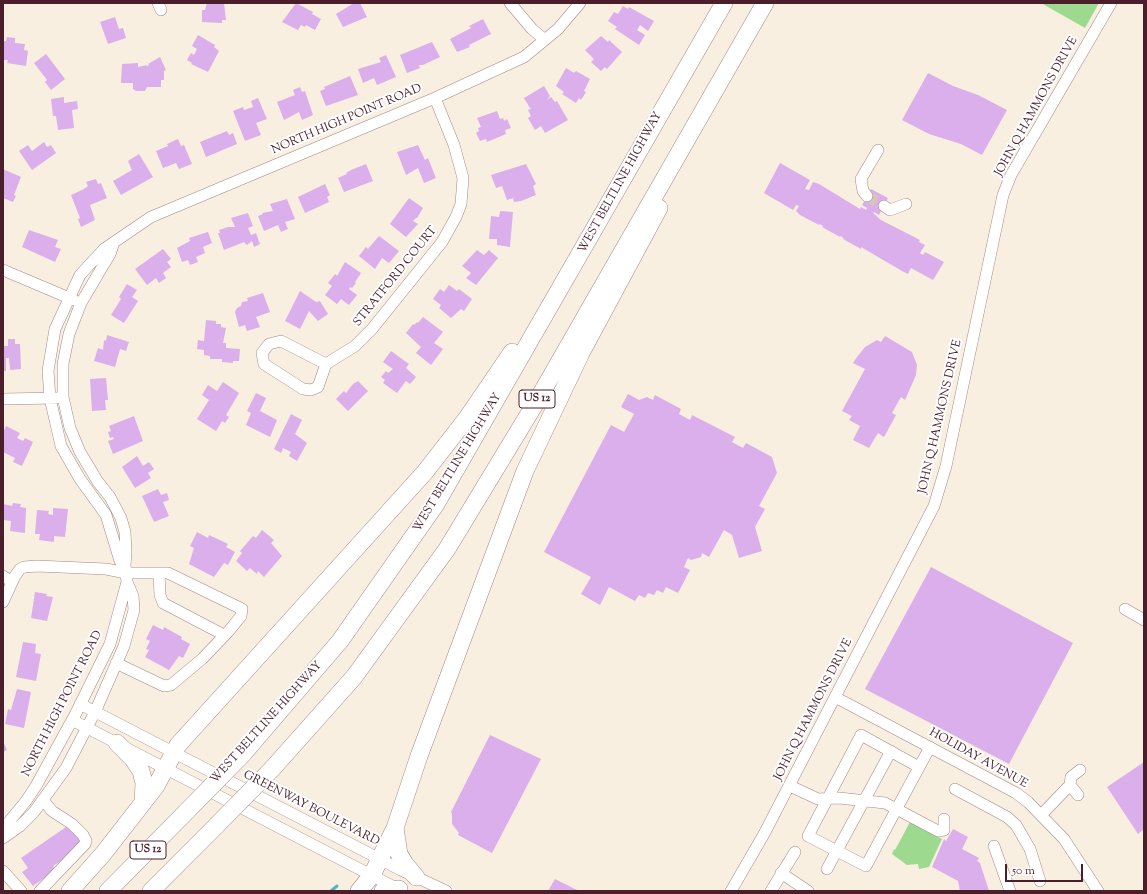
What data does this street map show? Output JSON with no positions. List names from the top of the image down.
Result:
{
  "streets": {
    "highway": ["WEST BELTLINE HIGHWAY", "US 12"],
    "street": [
      "JOHN Q HAMMONS DRIVE",
      "NORTH HIGH POINT ROAD",
      "STRATFORD COURT",
      "HOLIDAY AVENUE",
      "GREENWAY BOULEVARD"
    ]
  },
  "crossings": [
    ["JOHN Q HAMMONS DRIVE", "HOLIDAY AVENUE"],
    ["NORTH HIGH POINT ROAD", "STRATFORD COURT"],
    ["NORTH HIGH POINT ROAD", "GREENWAY BOULEVARD"]
  ],
  "scale_bar": "50 m"
}
